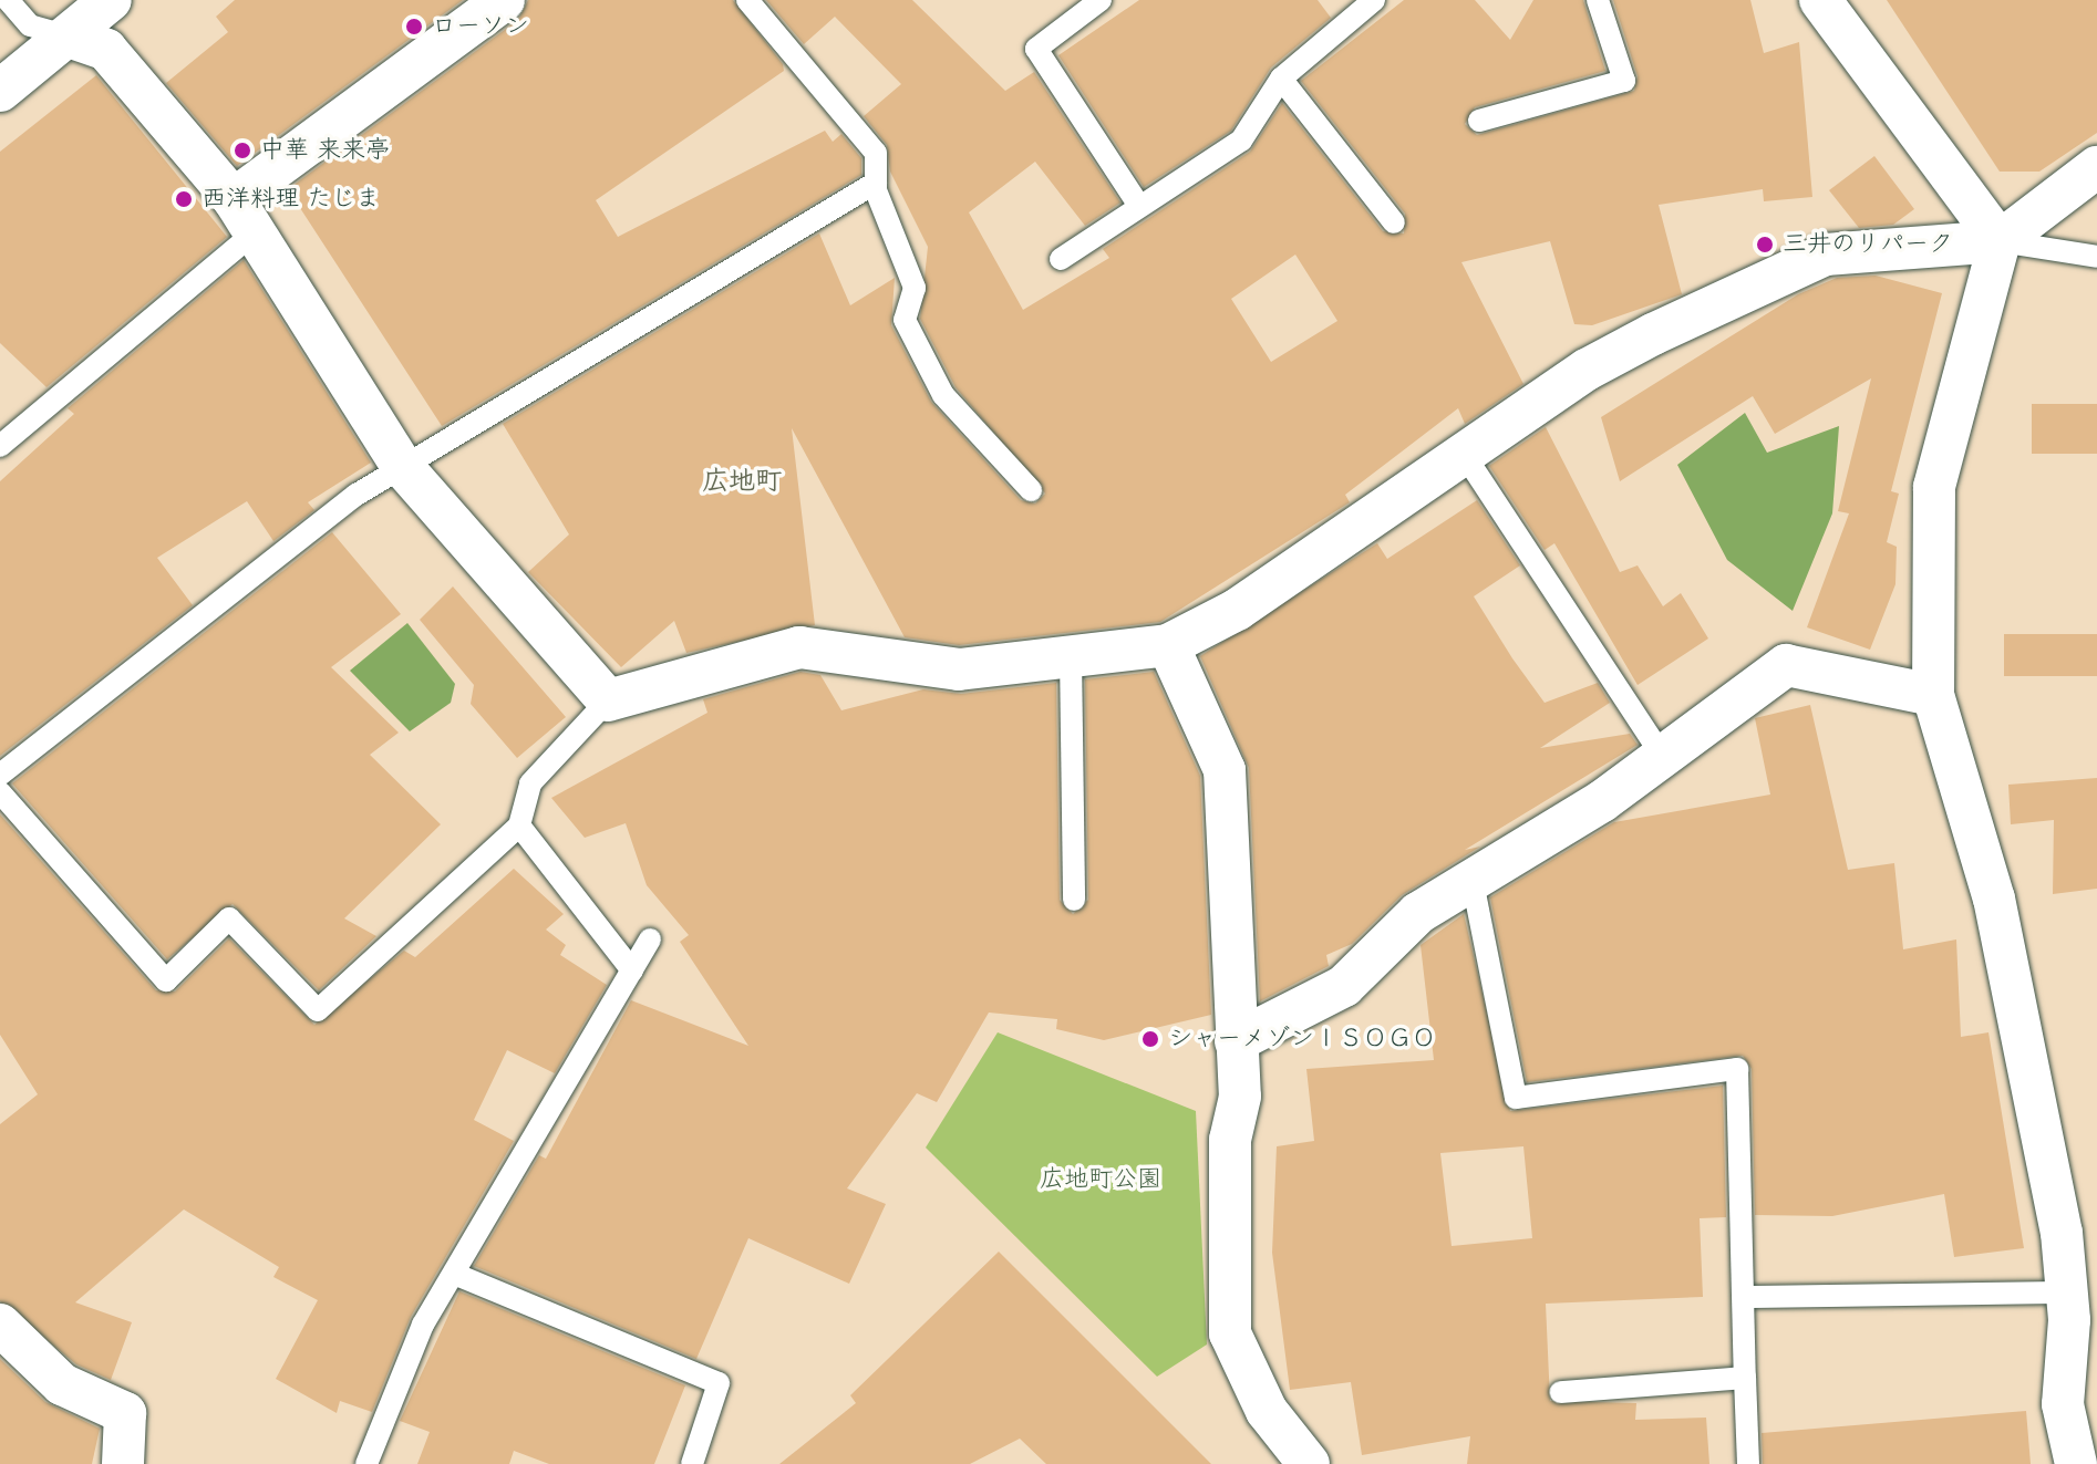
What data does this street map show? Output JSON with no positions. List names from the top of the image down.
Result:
{
  "districts": ["広地町"],
  "parks": ["広地町公園"],
  "places": [
    "ローソン",
    "中華 来来亭",
    "西洋料理 たじま",
    "三井のリパーク",
    "シャーメゾンＩＳＯＧＯ"
  ]
}
